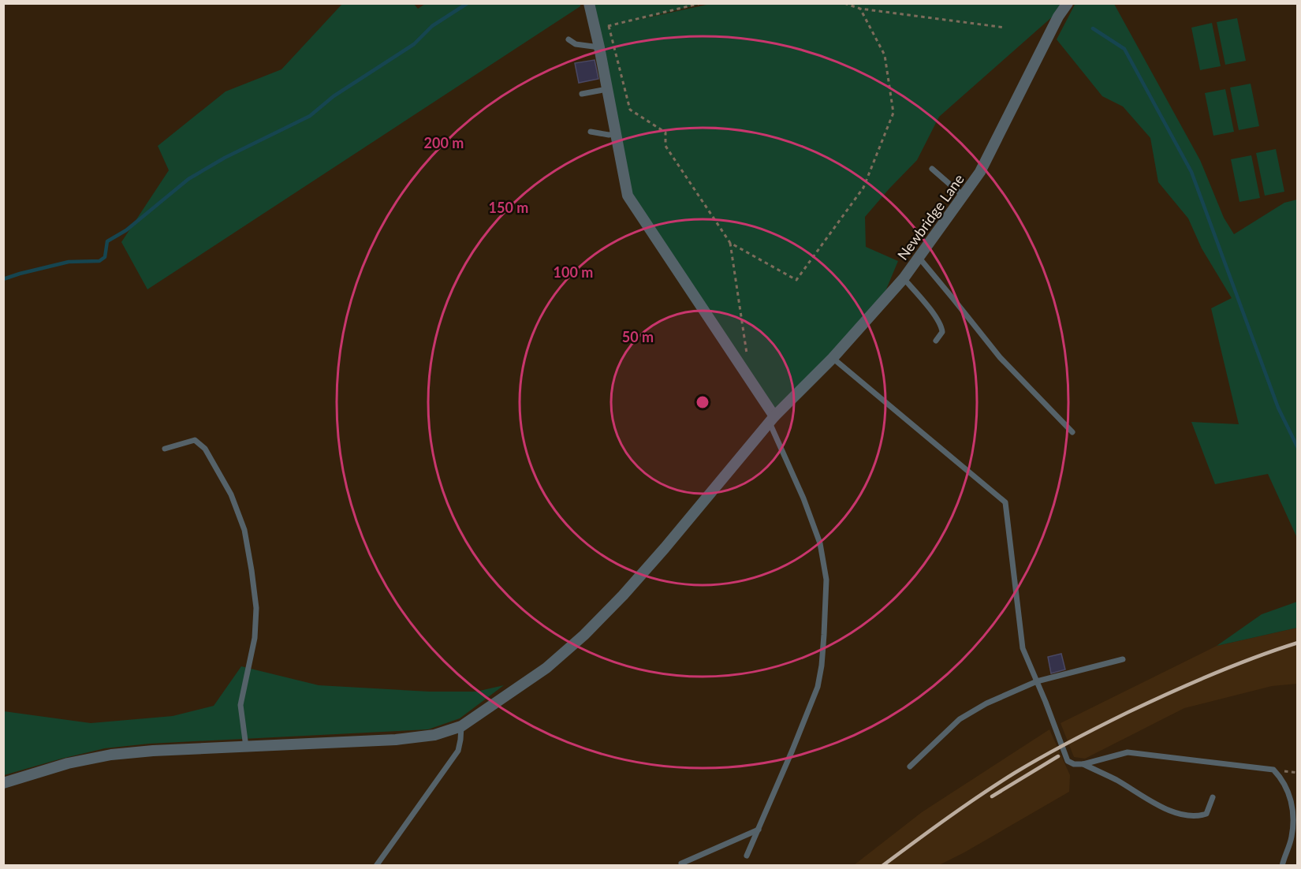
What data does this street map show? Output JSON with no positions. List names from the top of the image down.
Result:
{
  "streets": {
    "street": ["Newbridge Lane"]
  },
  "rings": [
    "200 m",
    "150 m",
    "100 m",
    "50 m"
  ]
}
